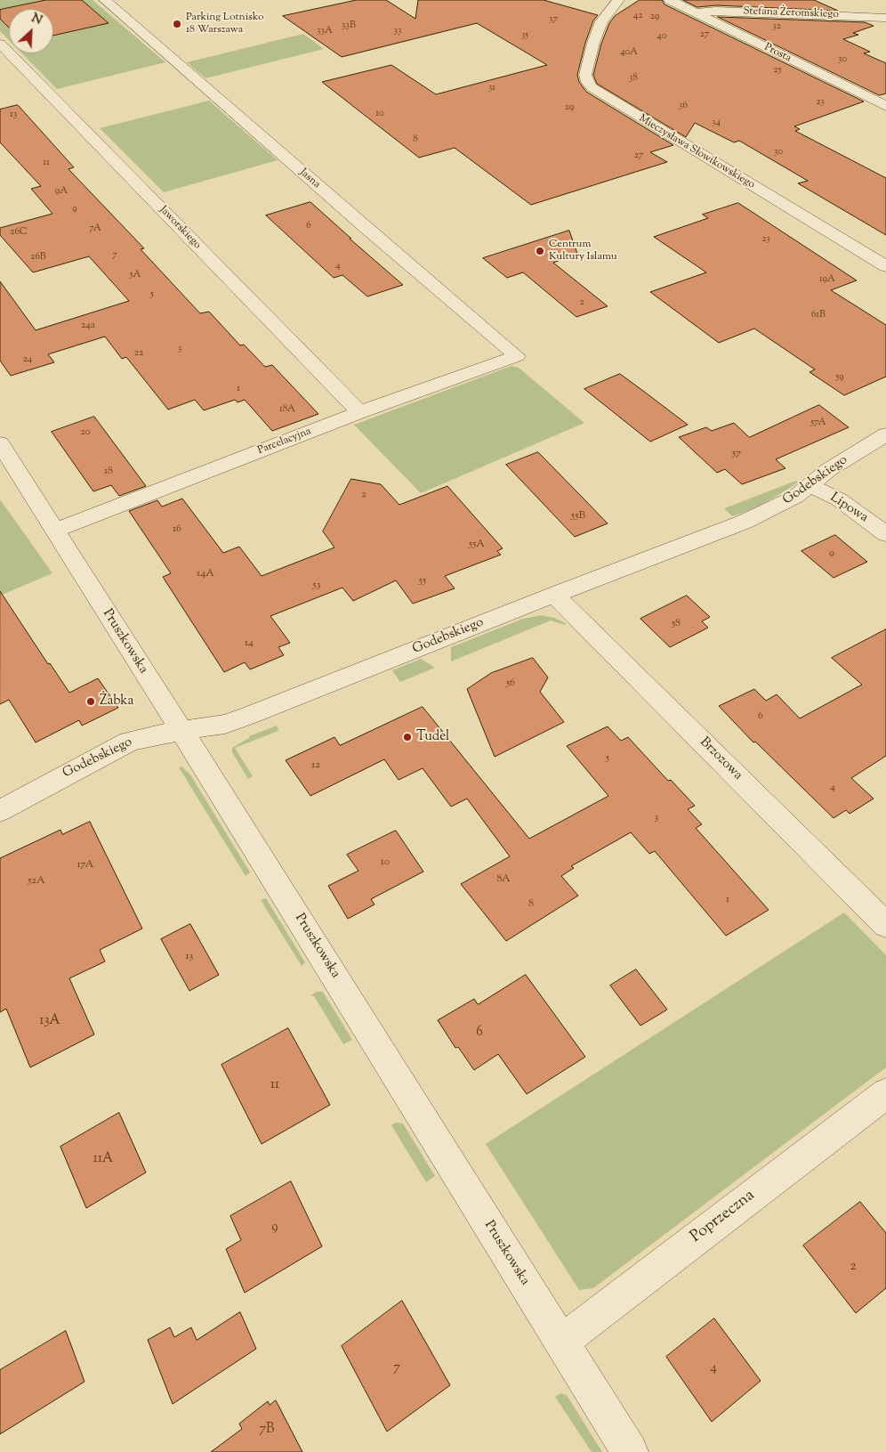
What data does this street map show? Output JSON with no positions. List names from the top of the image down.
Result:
{
  "streets": {
    "street": [
      "Stefana Żeromskiego",
      "Prosta",
      "Mieczysława Słowikowskiego",
      "Jasna",
      "Jaworskiego",
      "Parcelacyjna",
      "Godebskiego",
      "Lipowa",
      "Pruszkowska",
      "Brzozowa",
      "Poprzeczna"
    ]
  },
  "crossings": [
    ["Stefana Żeromskiego", "Prosta"],
    ["Jasna", "Parcelacyjna"],
    ["Jaworskiego", "Parcelacyjna"],
    ["Parcelacyjna", "Pruszkowska"],
    ["Godebskiego", "Lipowa"],
    ["Godebskiego", "Pruszkowska"],
    ["Godebskiego", "Brzozowa"],
    ["Pruszkowska", "Poprzeczna"]
  ],
  "places": [
    "Parking Lotnisko 18 Warszawa",
    "Centrum Kultury Islamu",
    "Żabka",
    "Tudel"
  ],
  "house_numbers": [
    "42",
    "29",
    "37",
    "33B",
    "32",
    "33A",
    "33",
    "27",
    "35",
    "40",
    "40A",
    "30",
    "25",
    "38",
    "31",
    "23",
    "36",
    "29",
    "10",
    "13",
    "34",
    "8",
    "30",
    "27",
    "11",
    "9A",
    "9",
    "6",
    "7A",
    "26C",
    "23",
    "7",
    "26B",
    "4",
    "5A",
    "19A",
    "5",
    "2",
    "61B",
    "24a",
    "3",
    "22",
    "24",
    "59",
    "1",
    "18A",
    "57A",
    "20",
    "57",
    "18",
    "2",
    "55B",
    "16",
    "55A",
    "9",
    "14A",
    "55",
    "53",
    "58",
    "14",
    "56",
    "6",
    "5",
    "12",
    "4",
    "3",
    "10",
    "17A",
    "8A",
    "52A",
    "1",
    "8",
    "13",
    "13A",
    "6",
    "11",
    "11A",
    "9",
    "2",
    "7",
    "4",
    "7B"
  ],
  "north": "top right"
}
